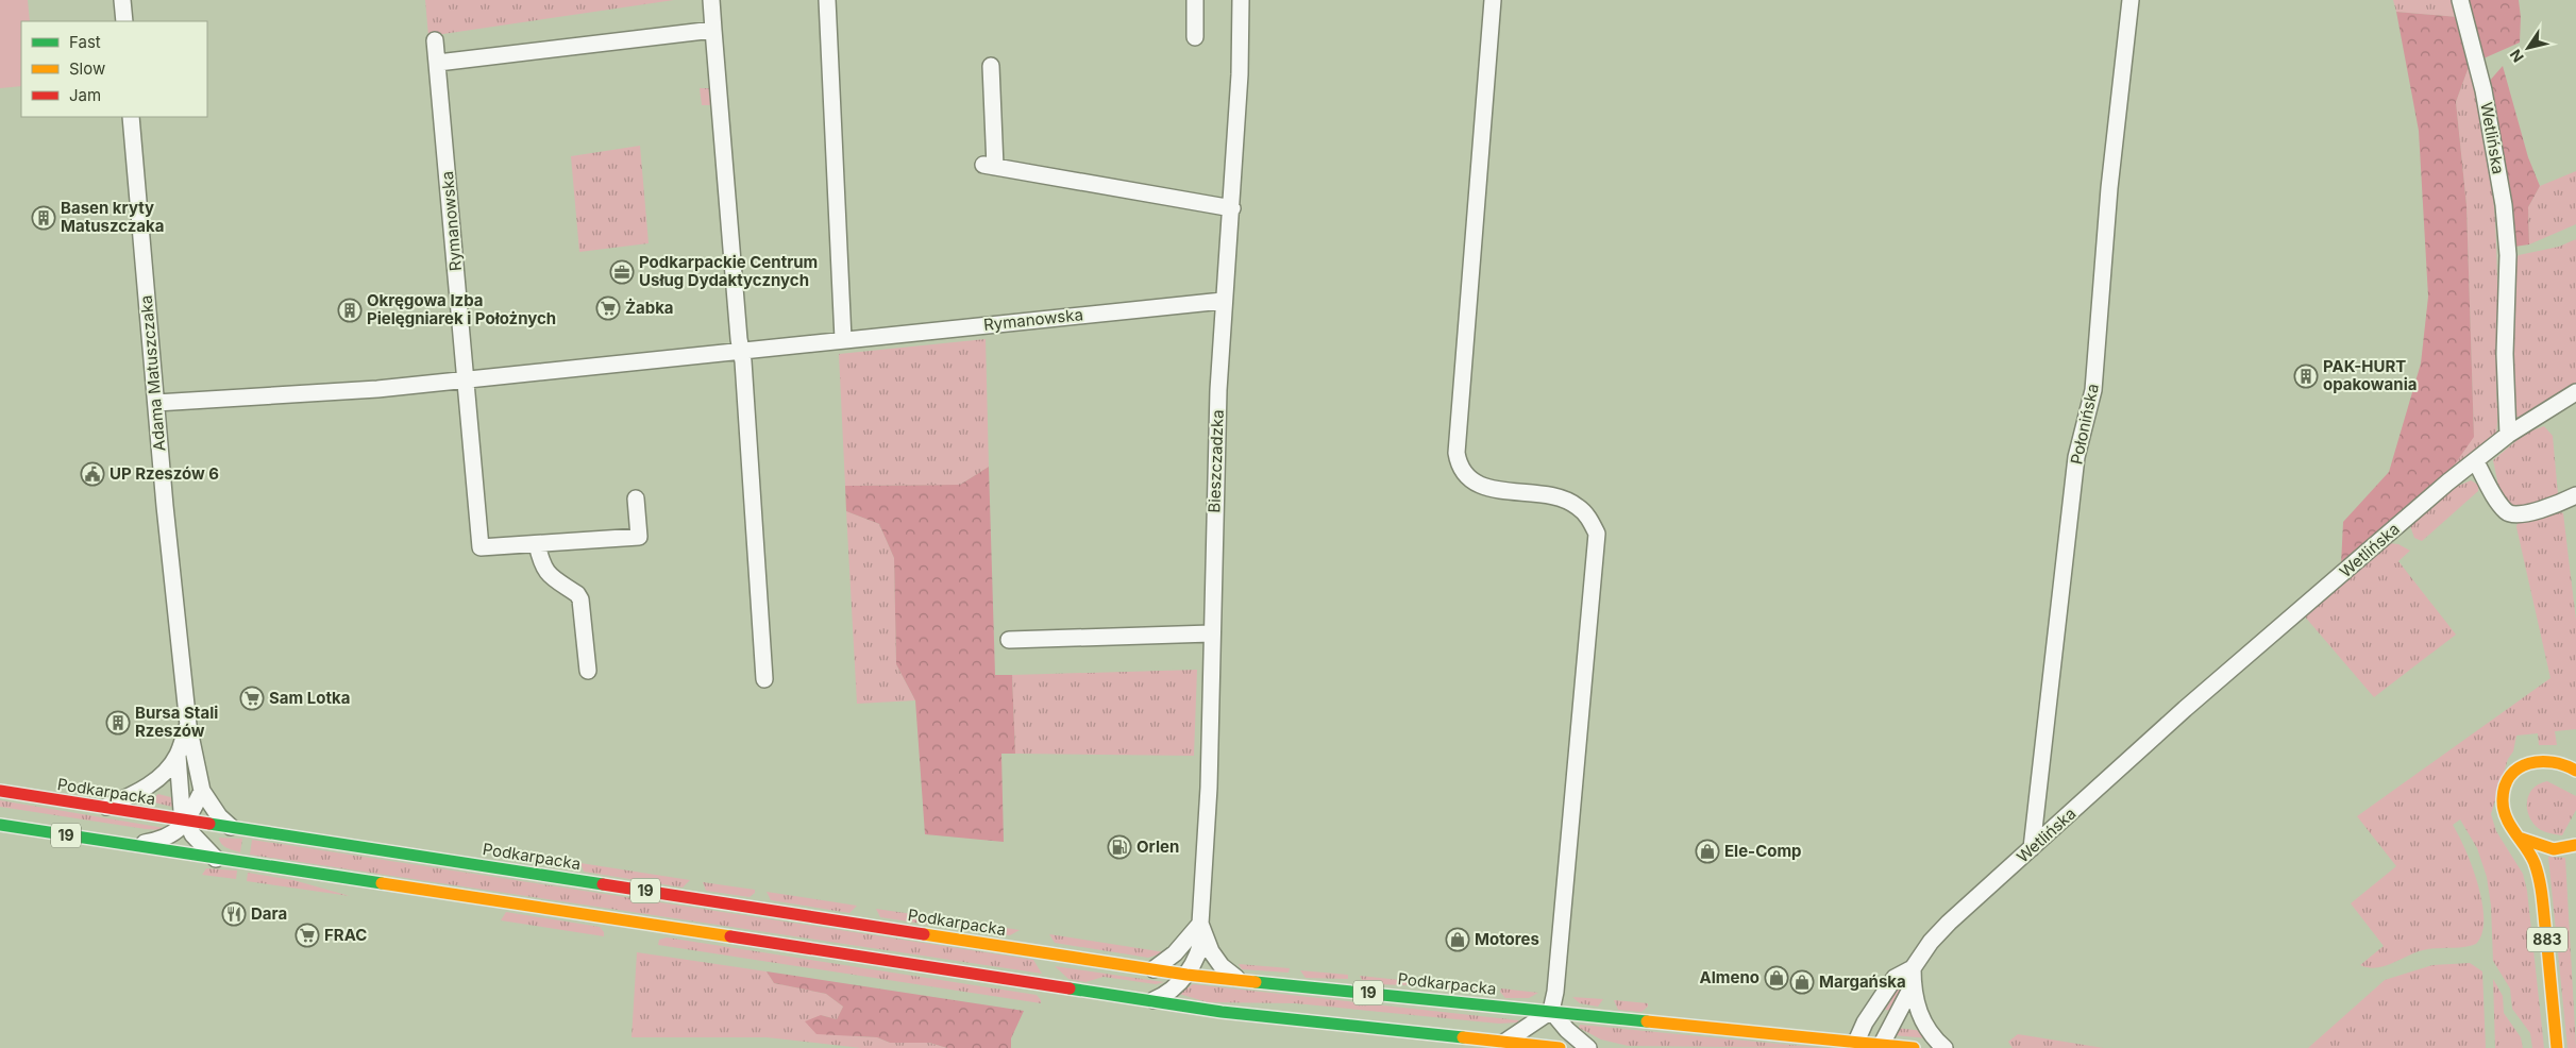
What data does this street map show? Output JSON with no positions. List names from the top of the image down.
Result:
{
  "streets": {
    "main road": ["Podkarpacka", "19", "883"],
    "street": [
      "Wetlińska",
      "Rymanowska",
      "Adama Matuszczaka",
      "Połonińska",
      "Bieszczadzka"
    ]
  },
  "crossings": [
    ["Wetlińska", "Połonińska"],
    ["Wetlińska", "Podkarpacka"],
    ["Rymanowska", "Adama Matuszczaka"],
    ["Rymanowska", "Bieszczadzka"],
    ["Adama Matuszczaka", "Podkarpacka"],
    ["Adama Matuszczaka", "19"],
    ["Bieszczadzka", "Podkarpacka"],
    ["Bieszczadzka", "19"]
  ],
  "places": {
    "building": [
      "Basen kryty Matuszczaka",
      "Okręgowa Izba Pielęgniarek i Położnych",
      "PAK-HURT opakowania",
      "Bursa Stali Rzeszów"
    ],
    "office": ["Podkarpackie Centrum Usług Dydaktycznych"],
    "supermarket": ["Żabka", "Sam Lotka", "FRAC"],
    "public building": ["UP Rzeszów 6"],
    "fuel station": ["Orlen"],
    "shop": [
      "Ele-Comp",
      "Motores",
      "Almeno",
      "Margańska"
    ],
    "restaurant": ["Dara"]
  },
  "legend": ["Fast", "Slow", "Jam"],
  "north": "bottom left"
}
